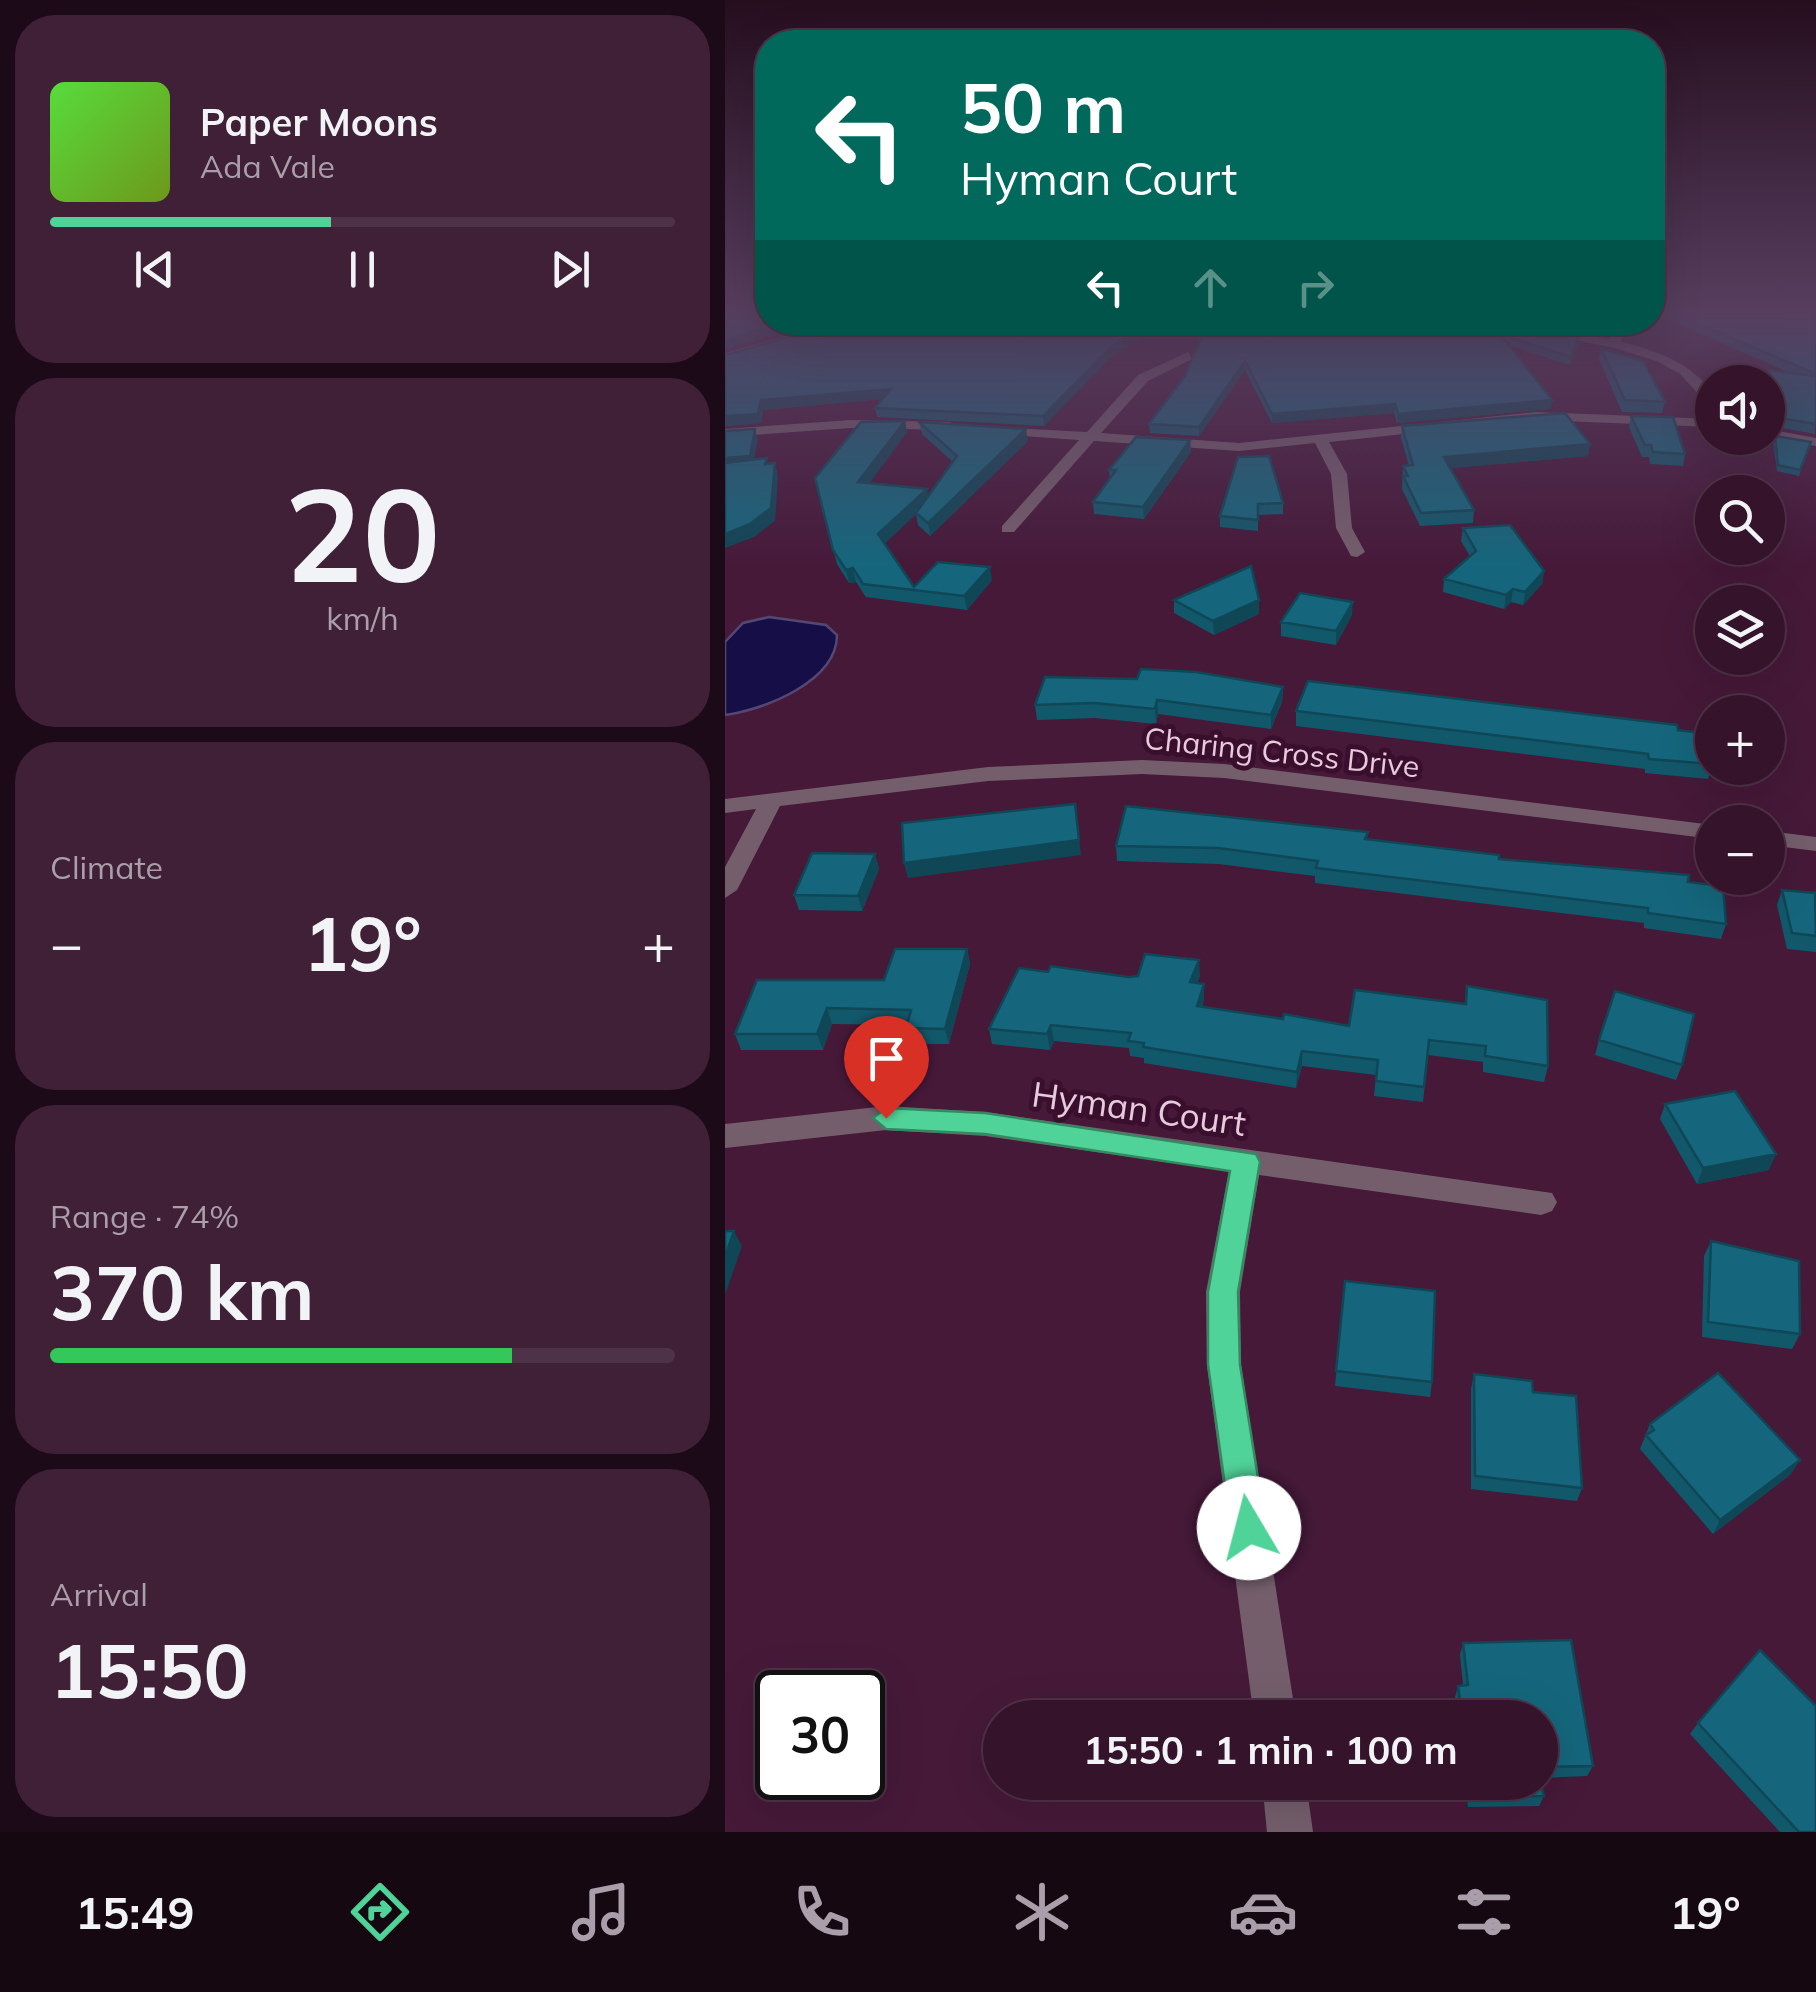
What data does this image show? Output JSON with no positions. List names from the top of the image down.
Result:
{
  "streets": {
    "street": ["Charing Cross Drive", "Hyman Court"]
  },
  "page": {
    "turn": ["50 m", "Hyman Court"],
    "song": ["Paper Moons", "Ada Vale"],
    "map_buttons": ["+", "−"],
    "tile": [
      ["20", "km/h"],
      "Climate",
      ["Range · 74%", "370 km"],
      ["Arrival", "15:50"]
    ],
    "heat": ["−", "19°", "+"],
    "limit": "30",
    "trip": "15:50 · 1 min · 100 m",
    "tabs": ["15:49", "19°"]
  }
}
